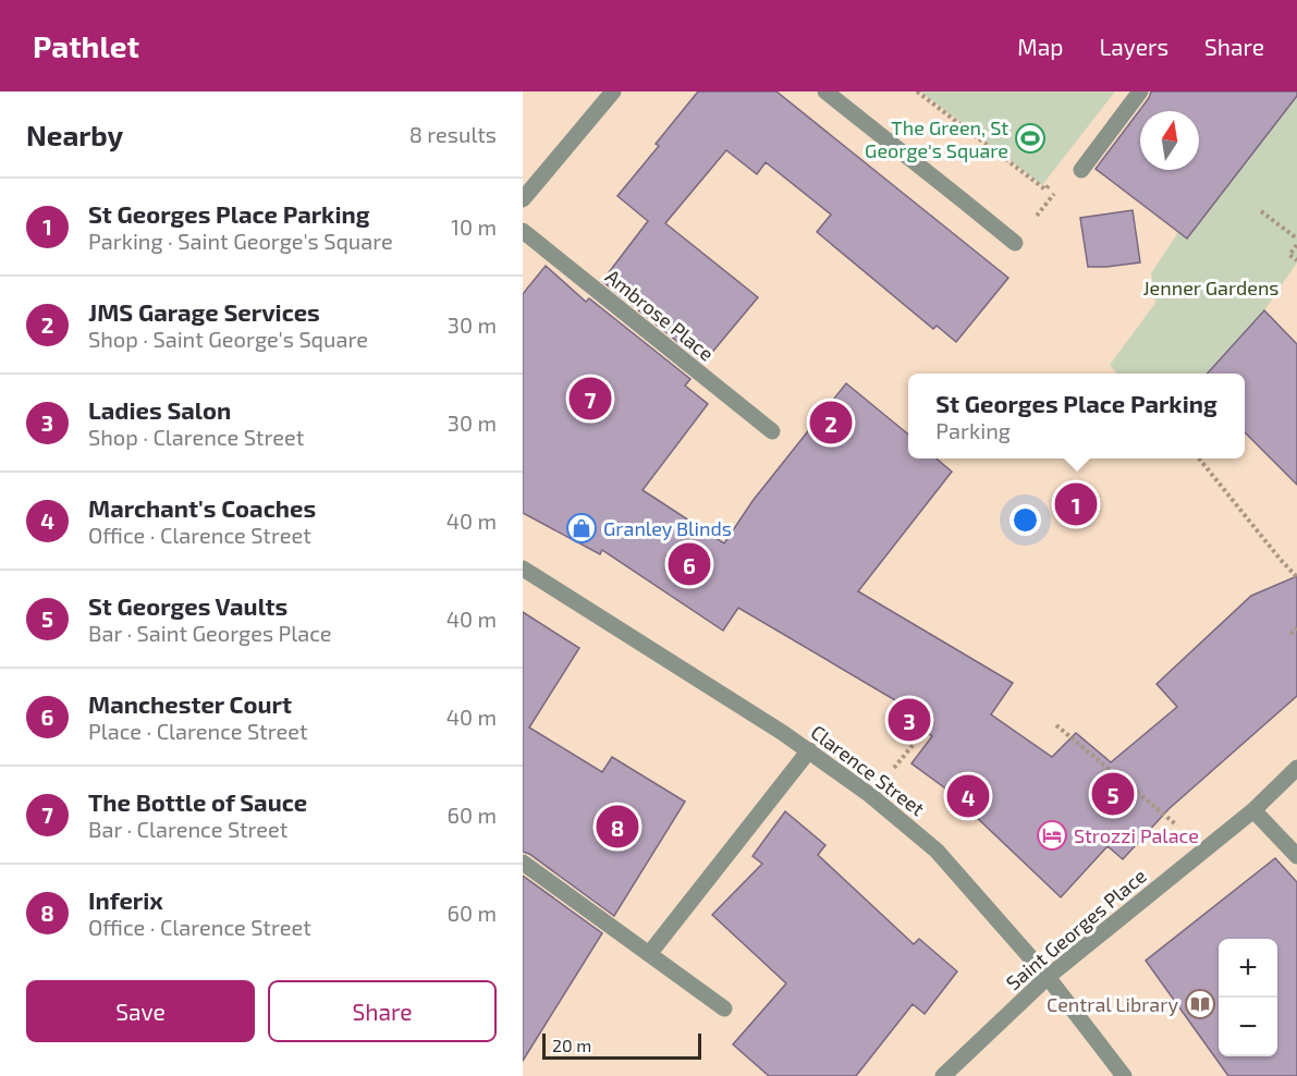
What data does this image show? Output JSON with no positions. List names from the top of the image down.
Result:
{
  "streets": {
    "street": ["Ambrose Place", "Clarence Street", "Saint Georges Place"]
  },
  "crossings": [
    ["Clarence Street", "Saint Georges Place"]
  ],
  "parks": ["Jenner Gardens"],
  "places": {
    "sports": ["The Green, St George's Square"],
    "shop": ["Granley Blinds"],
    "hotel": ["Strozzi Palace"],
    "library": ["Central Library"]
  },
  "scale_bar": "20 m",
  "north": "top",
  "page": {
    "header": "Pathlet",
    "nav": ["Map", "Layers", "Share"],
    "heading": ["Nearby", "8 results"],
    "list": [
      {
        "mark": "1",
        "name": "St Georges Place Parking",
        "note": "Parking · Saint George's Square",
        "value": "10 m"
      },
      {
        "mark": "2",
        "name": "JMS Garage Services",
        "note": "Shop · Saint George's Square",
        "value": "30 m"
      },
      {
        "mark": "3",
        "name": "Ladies Salon",
        "note": "Shop · Clarence Street",
        "value": "30 m"
      },
      {
        "mark": "4",
        "name": "Marchant's Coaches",
        "note": "Office · Clarence Street",
        "value": "40 m"
      },
      {
        "mark": "5",
        "name": "St Georges Vaults",
        "note": "Bar · Saint Georges Place",
        "value": "40 m"
      },
      {
        "mark": "6",
        "name": "Manchester Court",
        "note": "Place · Clarence Street",
        "value": "40 m"
      },
      {
        "mark": "7",
        "name": "The Bottle of Sauce",
        "note": "Bar · Clarence Street",
        "value": "60 m"
      },
      {
        "mark": "8",
        "name": "Inferix",
        "note": "Office · Clarence Street",
        "value": "60 m"
      }
    ],
    "popup": ["St Georges Place Parking", "Parking"],
    "pins": [
      "7",
      "2",
      "1",
      "6",
      "3",
      "5",
      "4",
      "8"
    ],
    "map_buttons": ["+", "−"],
    "buttons": ["Save", "Share"],
    "scale": "20 m"
  }
}
